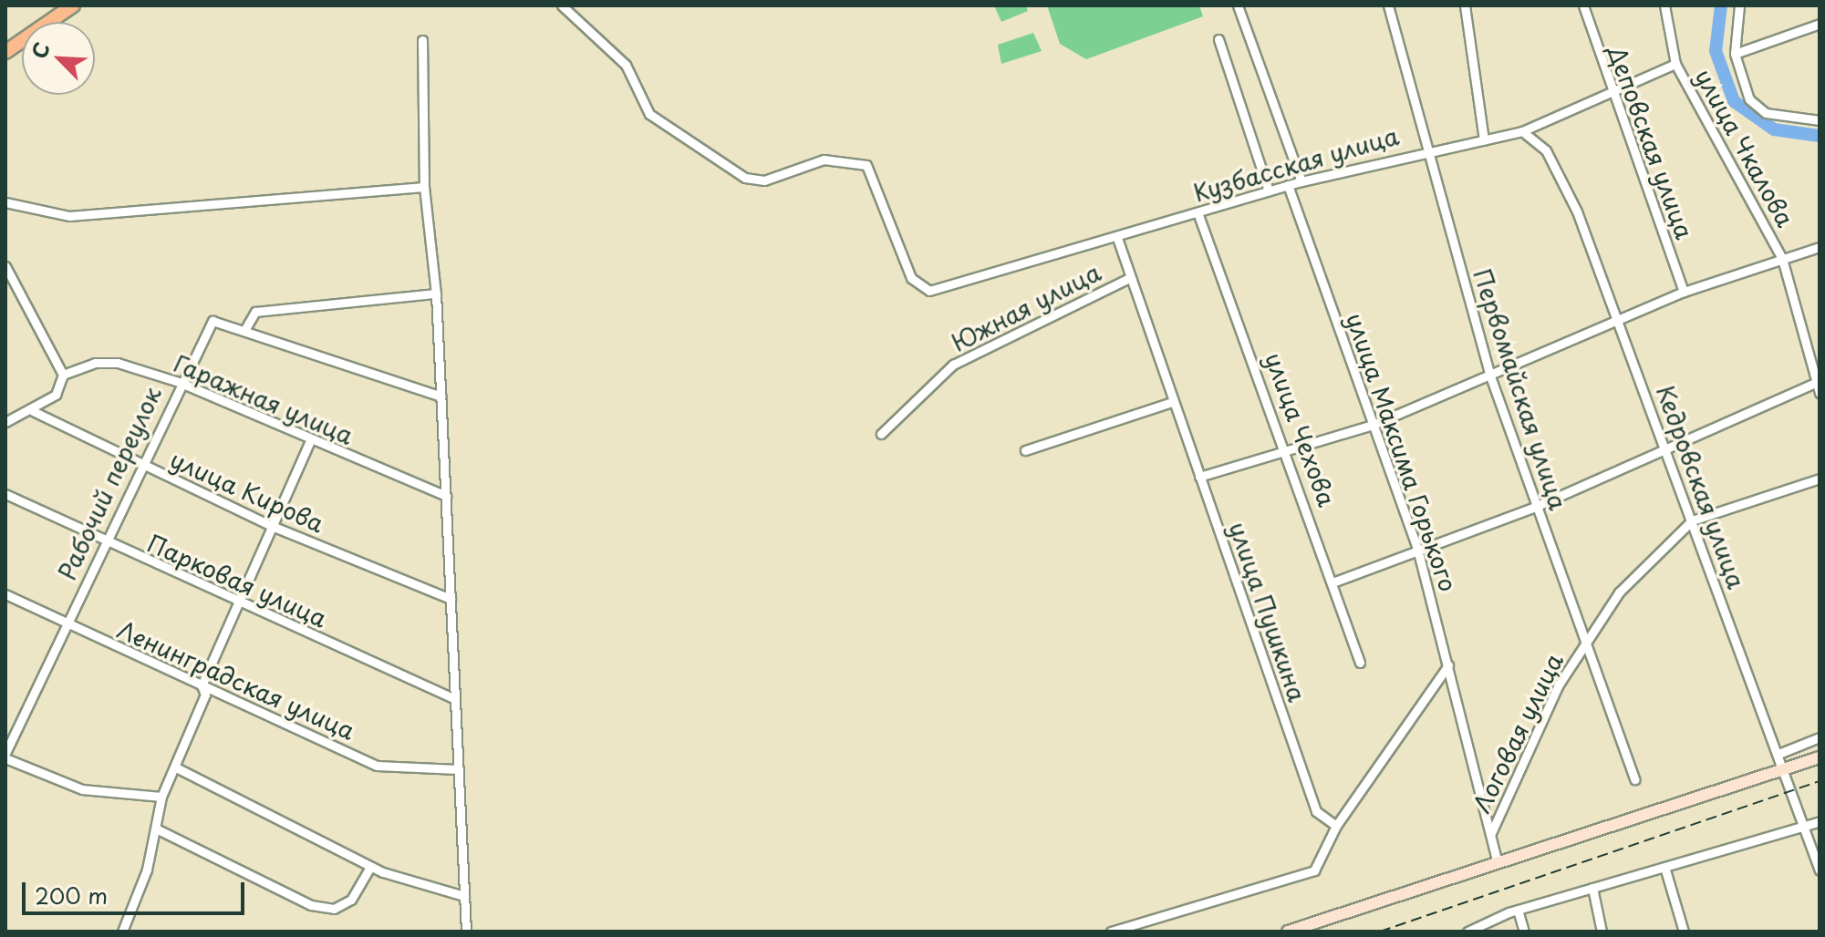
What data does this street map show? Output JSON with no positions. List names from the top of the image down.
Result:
{
  "streets": {
    "street": [
      "Деповская улица",
      "улица Чкалова",
      "Кузбасская улица",
      "Южная улица",
      "Первомайская улица",
      "Гаражная улица",
      "улица Чехова",
      "улица Максима Горького",
      "Рабочий переулок",
      "Кедровская улица",
      "улица Кирова",
      "Парковая улица",
      "улица Пушкина",
      "Ленинградская улица",
      "Логовая улица"
    ]
  },
  "crossings": [
    ["Деповская улица", "Кузбасская улица"],
    ["улица Чкалова", "Кузбасская улица"],
    ["Кузбасская улица", "Первомайская улица"],
    ["Кузбасская улица", "улица Чехова"],
    ["Кузбасская улица", "улица Максима Горького"],
    ["Кузбасская улица", "Кедровская улица"],
    ["Кузбасская улица", "улица Пушкина"],
    ["Южная улица", "улица Пушкина"],
    ["Первомайская улица", "Логовая улица"],
    ["Гаражная улица", "Рабочий переулок"],
    ["улица Максима Горького", "Логовая улица"],
    ["Рабочий переулок", "улица Кирова"],
    ["Рабочий переулок", "Парковая улица"],
    ["Рабочий переулок", "Ленинградская улица"],
    ["Кедровская улица", "Логовая улица"]
  ],
  "scale_bar": "200 m",
  "north": "top left"
}
